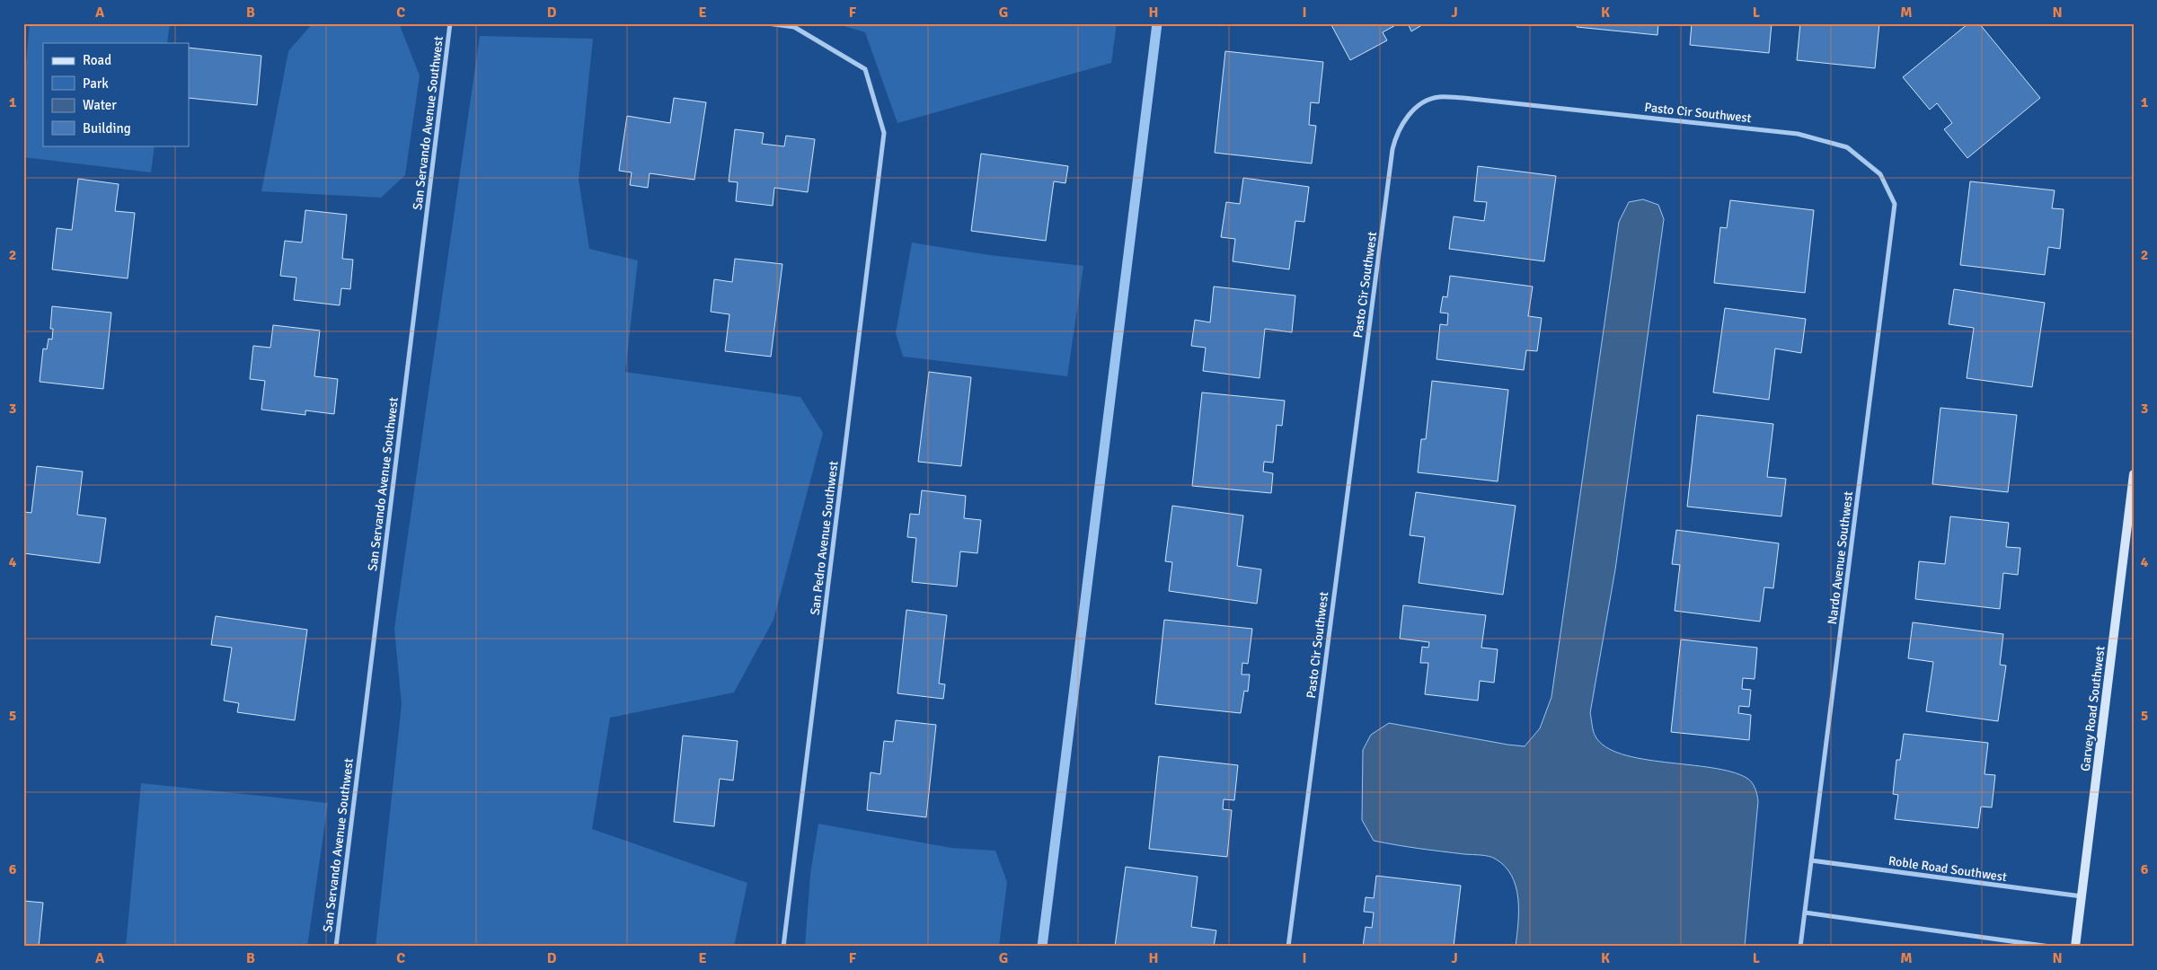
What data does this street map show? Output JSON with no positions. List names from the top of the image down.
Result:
{
  "streets": {
    "street": [
      "Pasto Cir Southwest",
      "San Servando Avenue Southwest",
      "San Pedro Avenue Southwest",
      "Nardo Avenue Southwest",
      "Garvey Road Southwest",
      "Roble Road Southwest"
    ]
  },
  "crossings": [
    ["Pasto Cir Southwest", "Nardo Avenue Southwest"],
    ["Nardo Avenue Southwest", "Roble Road Southwest"],
    ["Garvey Road Southwest", "Roble Road Southwest"]
  ],
  "legend": [
    "Road",
    "Park",
    "Water",
    "Building"
  ],
  "grid": {
    "columns": [
      "A",
      "B",
      "C",
      "D",
      "E",
      "F",
      "G",
      "H",
      "I",
      "J",
      "K",
      "L",
      "M",
      "N"
    ],
    "rows": [
      "1",
      "2",
      "3",
      "4",
      "5",
      "6"
    ]
  }
}
